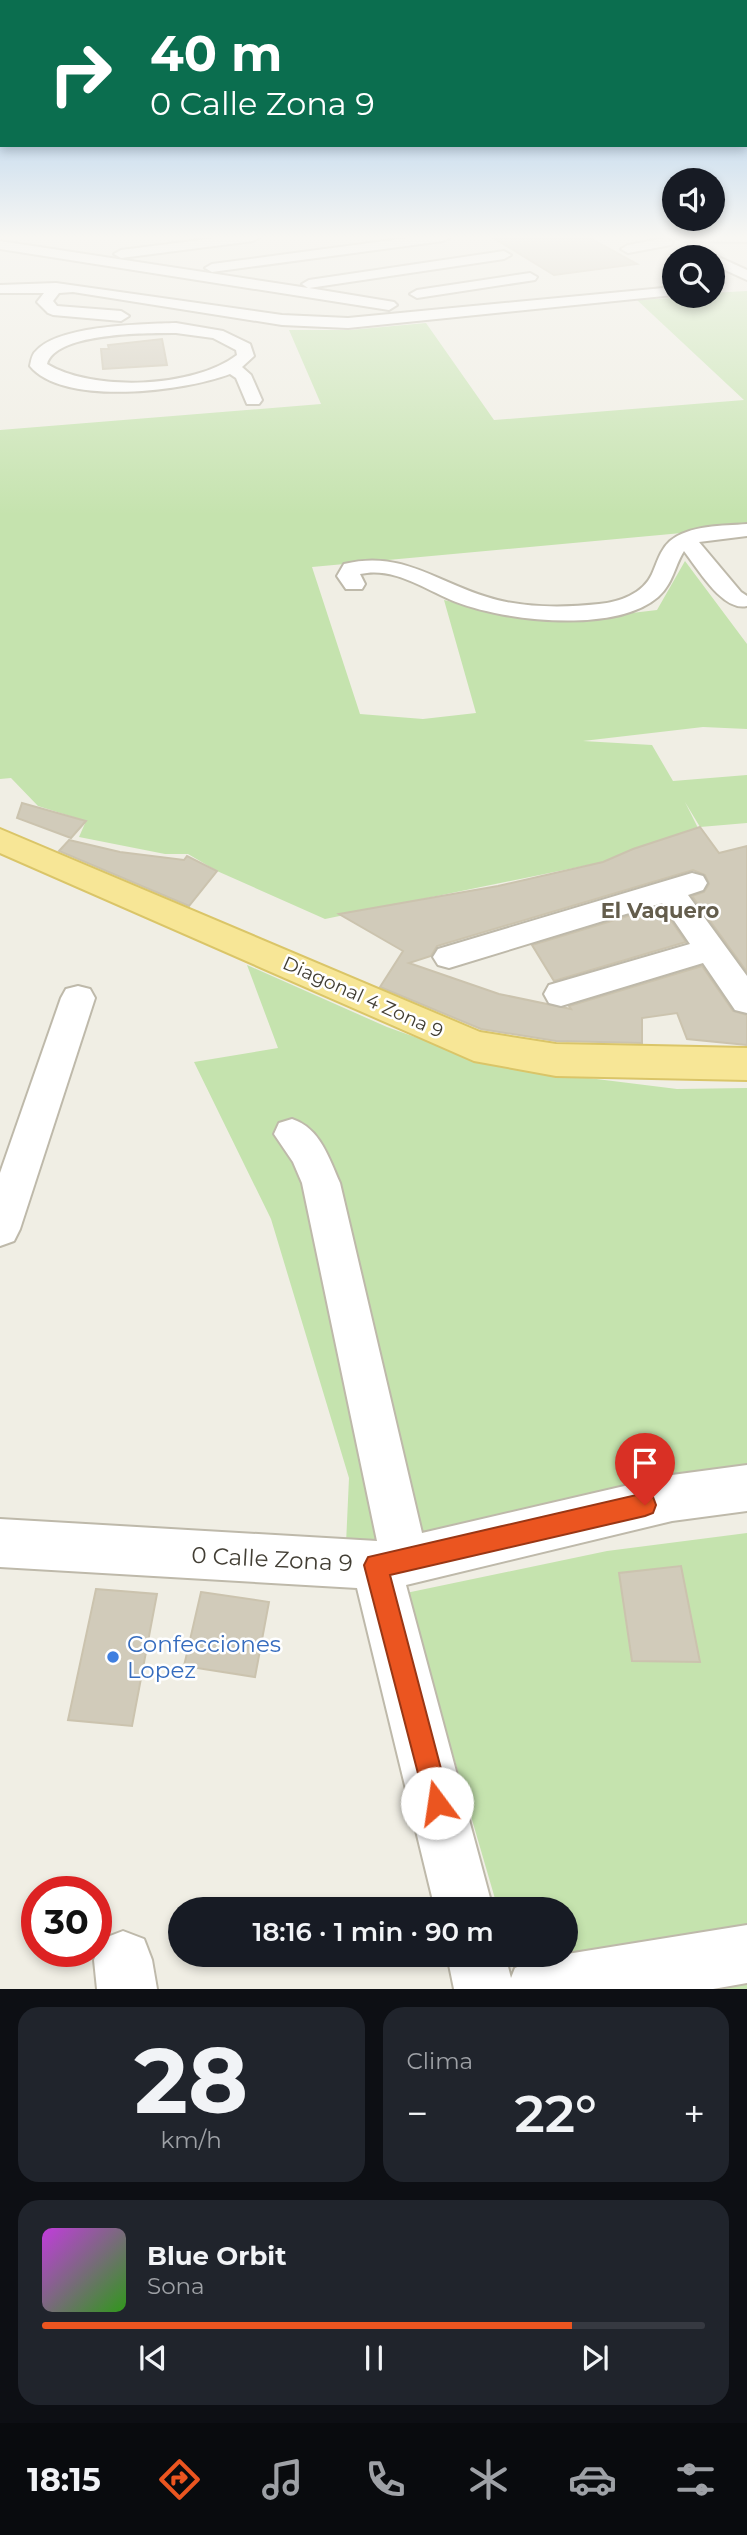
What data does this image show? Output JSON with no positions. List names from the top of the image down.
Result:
{
  "streets": {
    "main road": ["Diagonal 4 Zona 9"],
    "street": ["0 Calle Zona 9"]
  },
  "districts": ["El Vaquero"],
  "places": ["Confecciones Lopez"],
  "page": {
    "turn": ["40 m", "0 Calle Zona 9"],
    "limit": "30",
    "trip": "18:16 · 1 min · 90 m",
    "tile": [
      ["28", "km/h"],
      "Clima"
    ],
    "heat": ["−", "22°", "+"],
    "song": ["Blue Orbit", "Sona"],
    "tabs": "18:15"
  }
}
